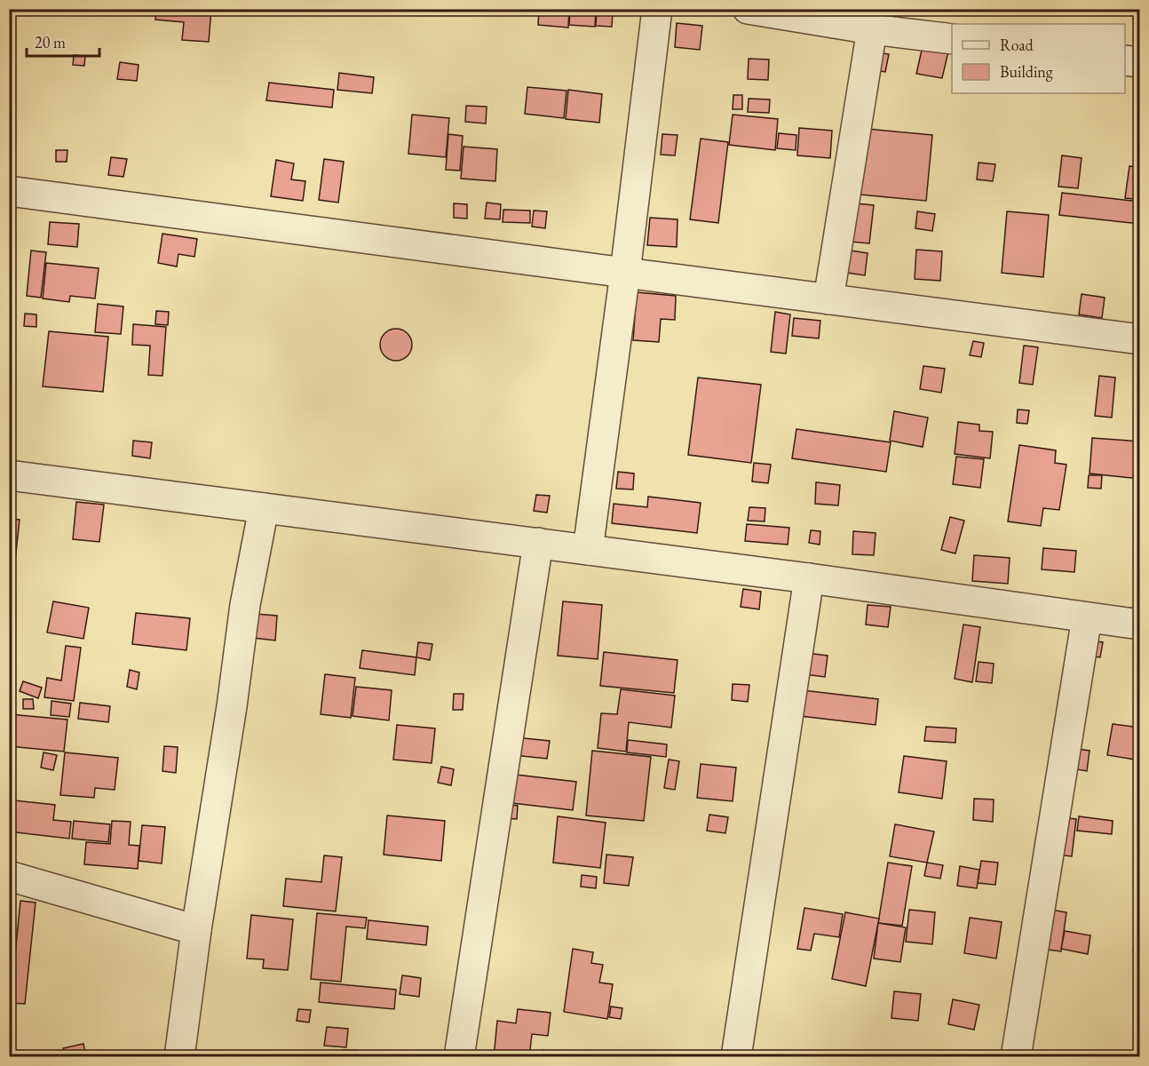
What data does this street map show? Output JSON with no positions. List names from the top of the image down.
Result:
{
  "legend": ["Road", "Building"],
  "scale_bar": "20 m"
}
